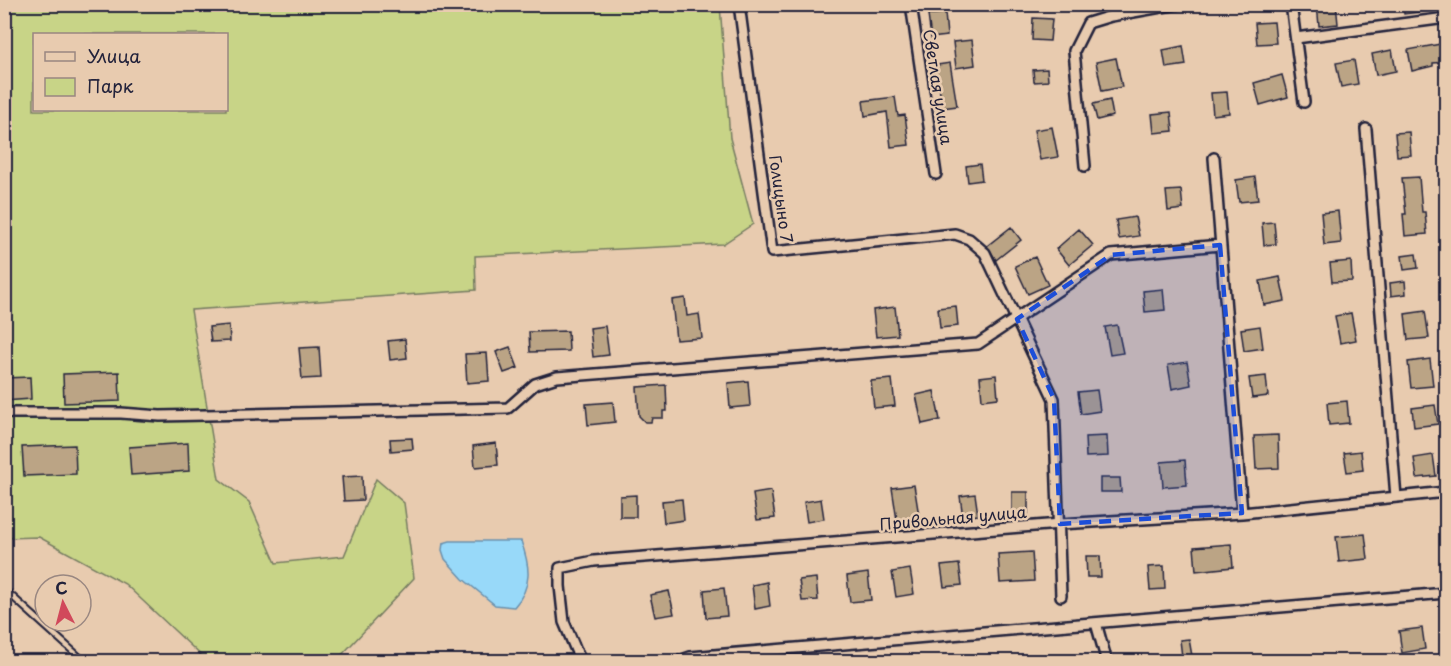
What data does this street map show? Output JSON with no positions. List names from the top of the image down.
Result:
{
  "streets": {
    "street": ["Светлая улица", "Голицыно 7", "Привольная улица"]
  },
  "legend": ["Улица", "Парк"],
  "north": "top"
}
